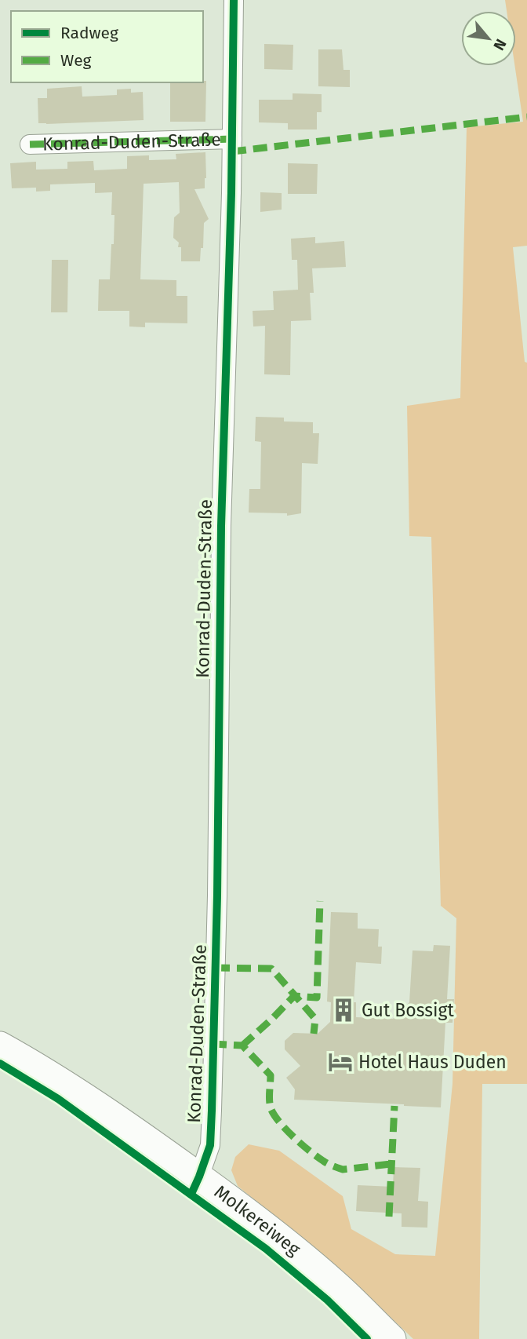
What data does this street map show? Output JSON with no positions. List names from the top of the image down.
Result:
{
  "streets": {
    "main road": ["Molkereiweg"],
    "street": ["Konrad-Duden-Straße"]
  },
  "crossings": [
    ["Konrad-Duden-Straße", "Molkereiweg"]
  ],
  "places": {
    "building": ["Gut Bossigt"],
    "hotel": ["Hotel Haus Duden"]
  },
  "legend": ["Radweg", "Weg"],
  "north": "bottom right"
}
